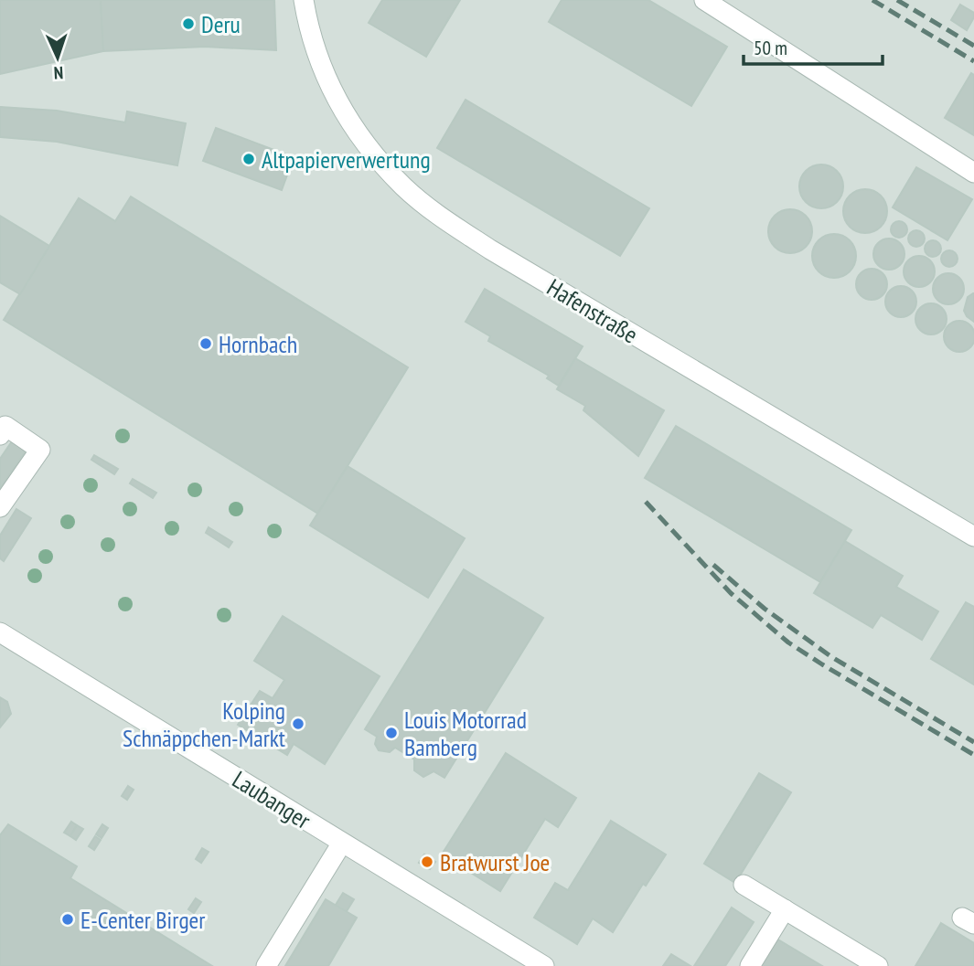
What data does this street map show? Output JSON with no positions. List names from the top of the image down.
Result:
{
  "streets": {
    "street": ["Hafenstraße", "Laubanger"]
  },
  "places": [
    "Deru",
    "Altpapierverwertung",
    "Hornbach",
    "Kolping Schnäppchen-Markt",
    "Louis Motorrad Bamberg",
    "Bratwurst Joe",
    "E-Center Birger"
  ],
  "scale_bar": "50 m",
  "north": "bottom"
}
